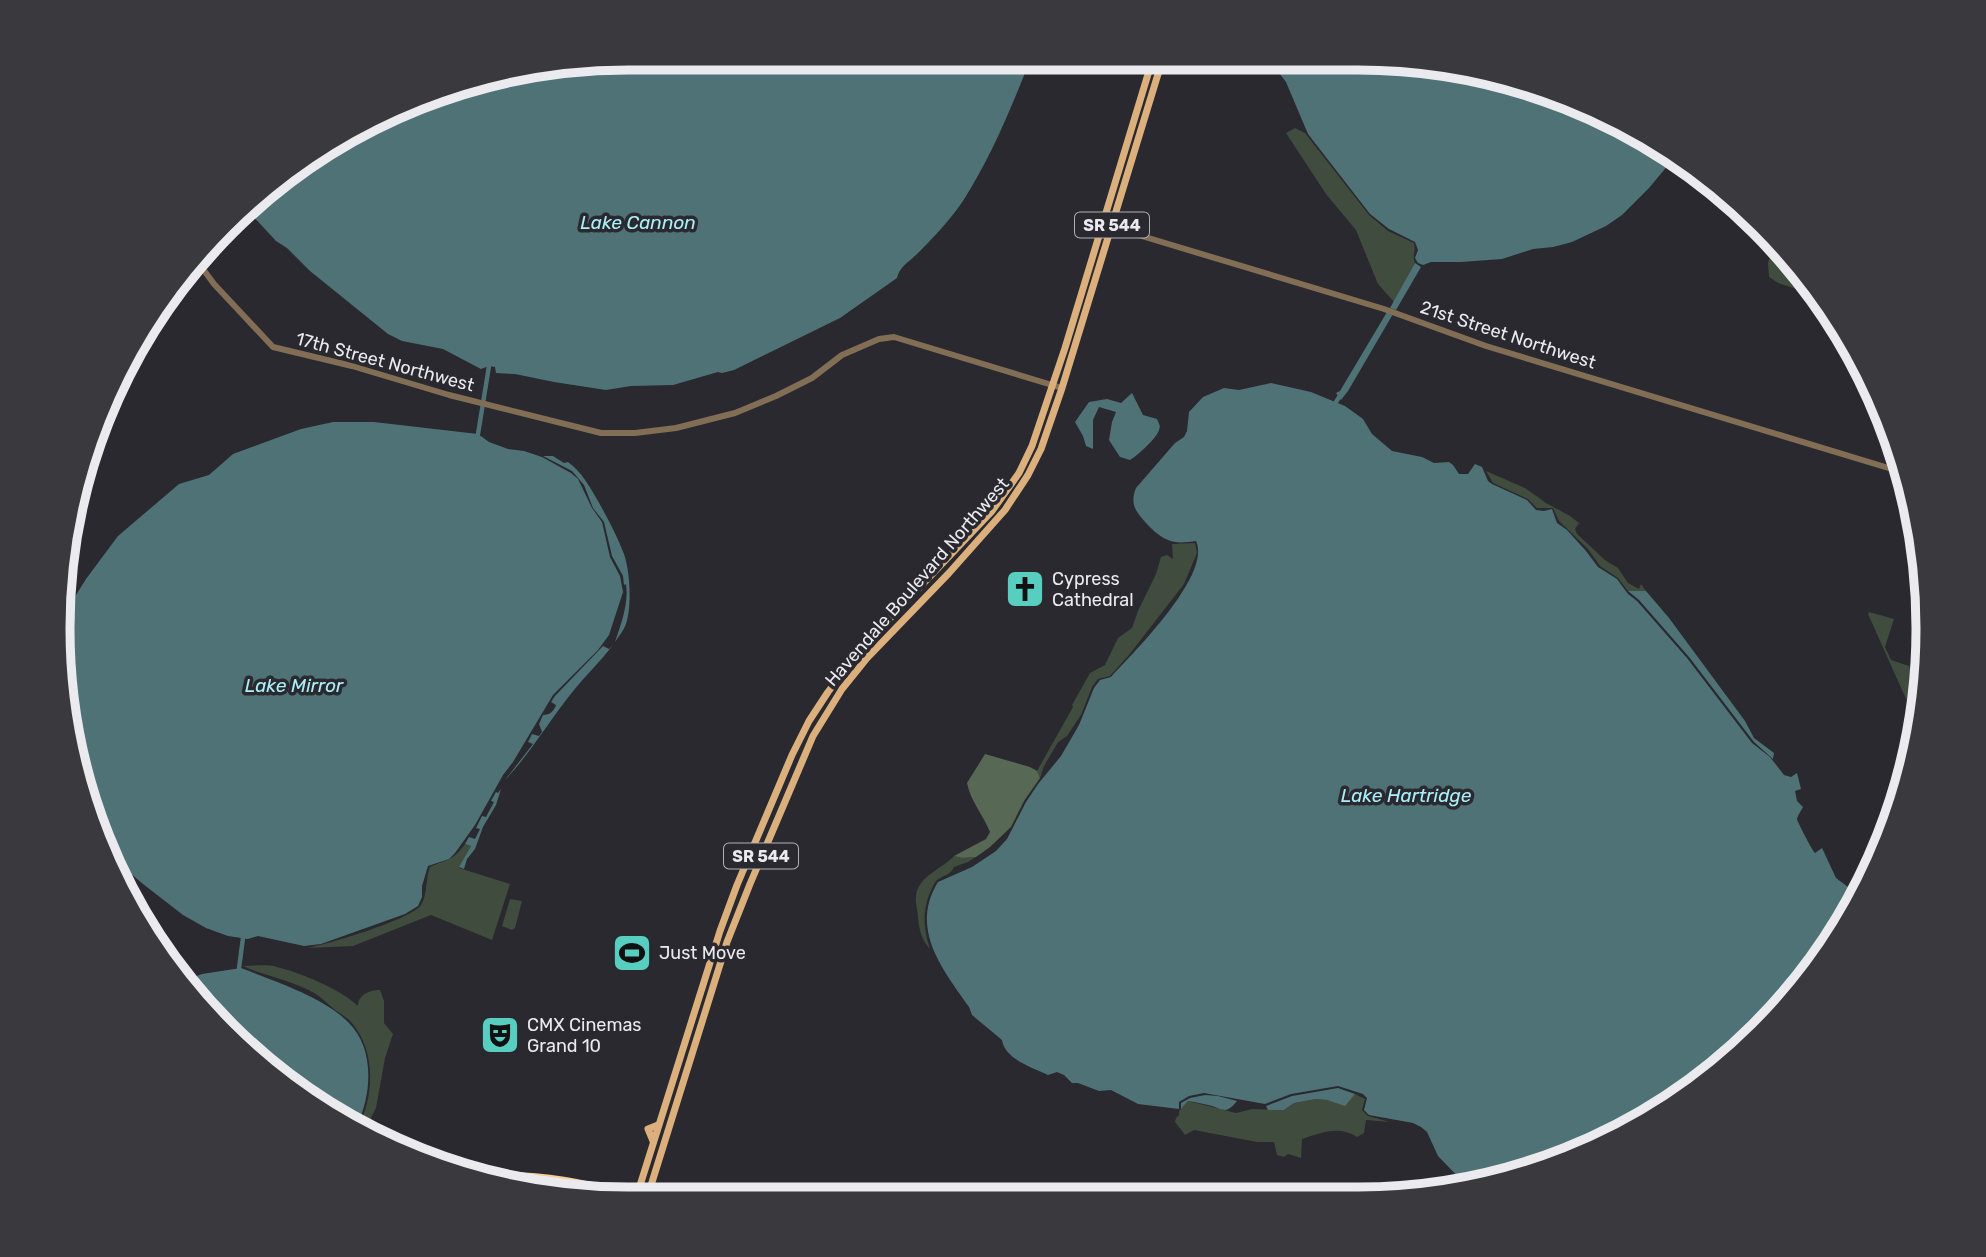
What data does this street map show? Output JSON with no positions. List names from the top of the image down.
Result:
{
  "streets": {
    "main road": ["SR 544", "Havendale Boulevard Northwest"],
    "street": ["21st Street Northwest", "17th Street Northwest"]
  },
  "crossings": [
    ["21st Street Northwest", "Havendale Boulevard Northwest"],
    ["17th Street Northwest", "Havendale Boulevard Northwest"]
  ],
  "water": ["Lake Cannon", "Lake Mirror", "Lake Hartridge"],
  "places": {
    "church": ["Cypress Cathedral"],
    "sports": ["Just Move"],
    "theatre": ["CMX Cinemas Grand 10"]
  }
}
